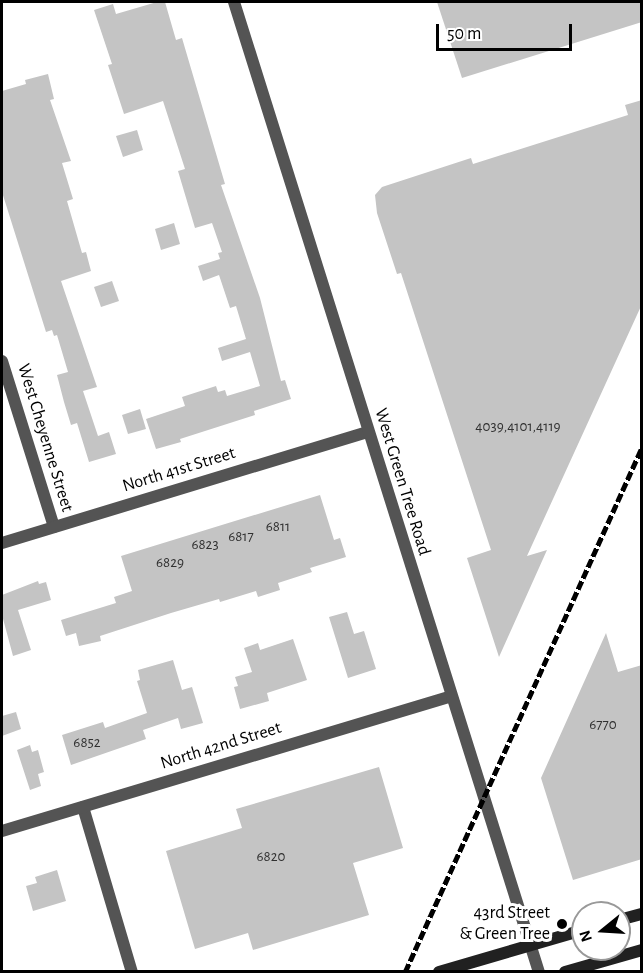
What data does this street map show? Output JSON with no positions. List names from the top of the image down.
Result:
{
  "streets": {
    "street": [
      "West Cheyenne Street",
      "North 41st Street",
      "West Green Tree Road",
      "North 42nd Street"
    ]
  },
  "crossings": [
    ["West Cheyenne Street", "North 41st Street"],
    ["North 41st Street", "West Green Tree Road"],
    ["West Green Tree Road", "North 42nd Street"]
  ],
  "places": ["43rd Street & Green Tree"],
  "house_numbers": [
    "4039,4101,4119",
    "6811",
    "6817",
    "6823",
    "6829",
    "6770",
    "6852",
    "6820"
  ],
  "scale_bar": "50 m",
  "north": "left"
}
